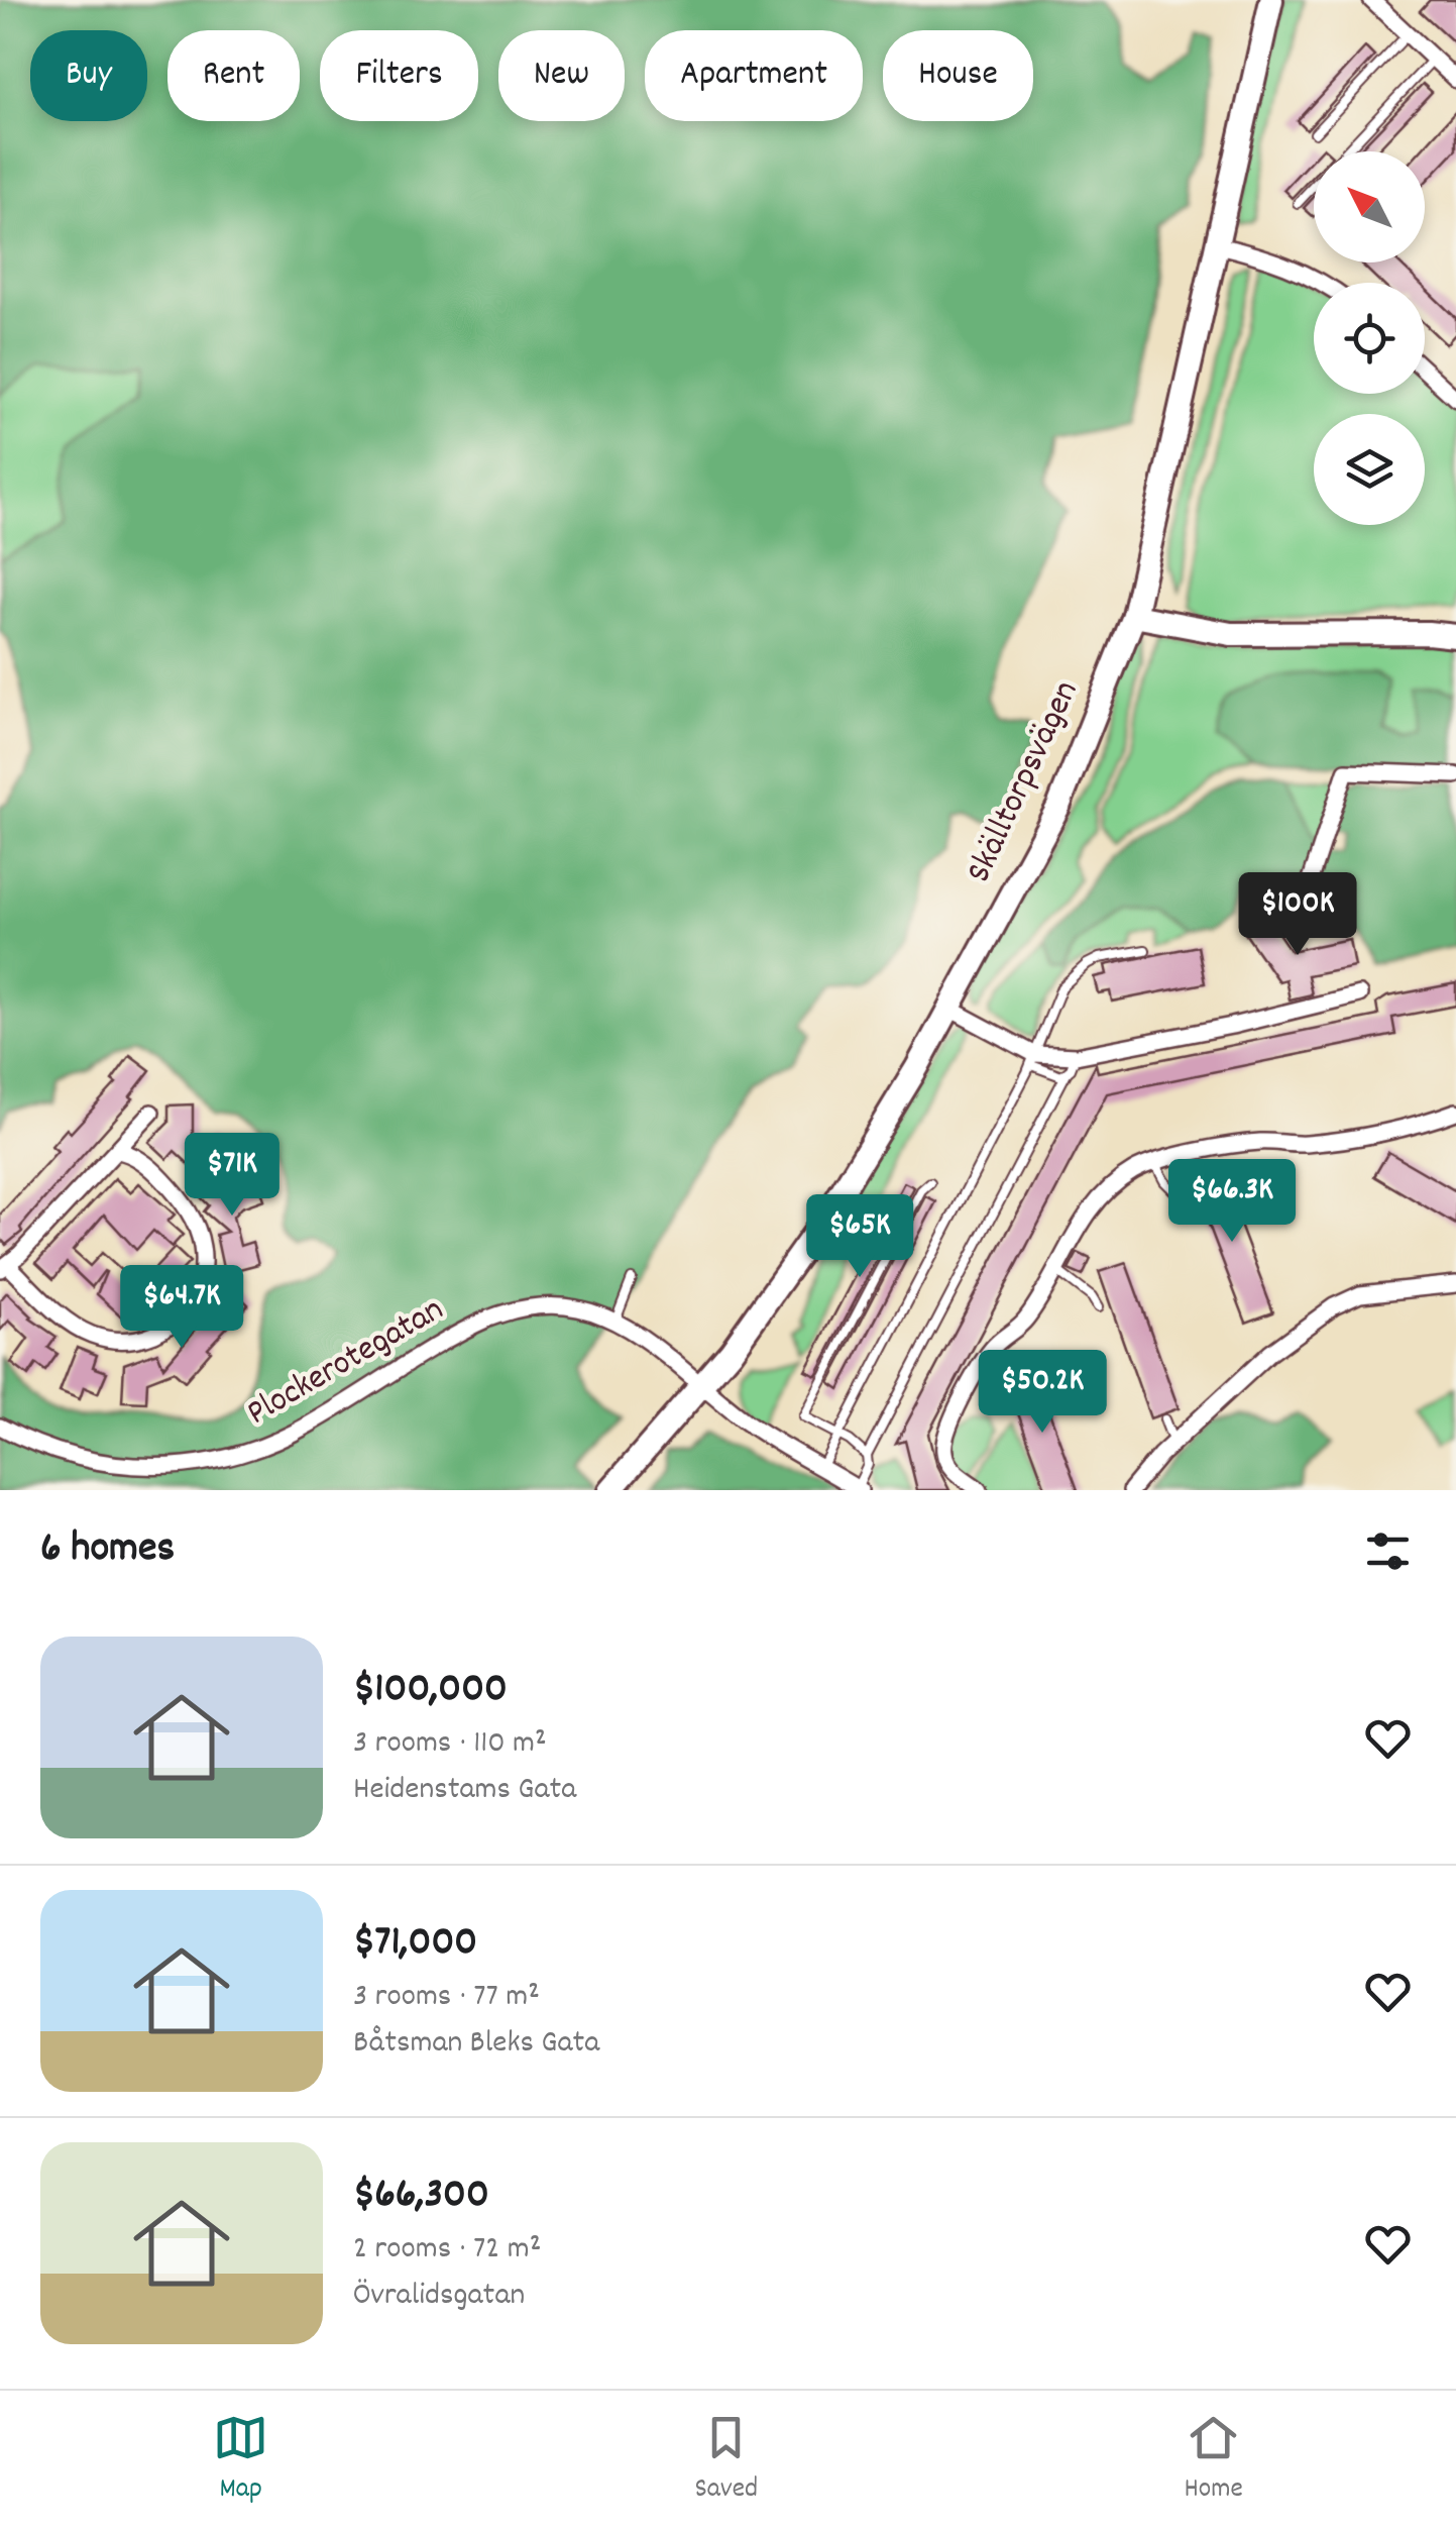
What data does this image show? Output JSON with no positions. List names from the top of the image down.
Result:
{
  "streets": {
    "street": ["Skälltorpsvägen", "Plockerotegatan"]
  },
  "crossings": [
    ["Skälltorpsvägen", "Plockerotegatan"]
  ],
  "north": "top left",
  "page": {
    "chip": [
      "Buy",
      "Rent",
      "Filters",
      "New",
      "Apartment",
      "House"
    ],
    "price": [
      "$100K",
      "$71K",
      "$66.3K",
      "$65K",
      "$64.7K",
      "$50.2K"
    ],
    "heading": "6 homes",
    "list": [
      {
        "name": "$100,000",
        "note": "3 rooms · 110 m² · Heidenstams Gata"
      },
      {
        "name": "$71,000",
        "note": "3 rooms · 77 m² · Båtsman Bleks Gata"
      },
      {
        "name": "$66,300",
        "note": "2 rooms · 72 m² · Övralidsgatan"
      }
    ],
    "tabs": ["Map", "Saved", "Home"]
  }
}
